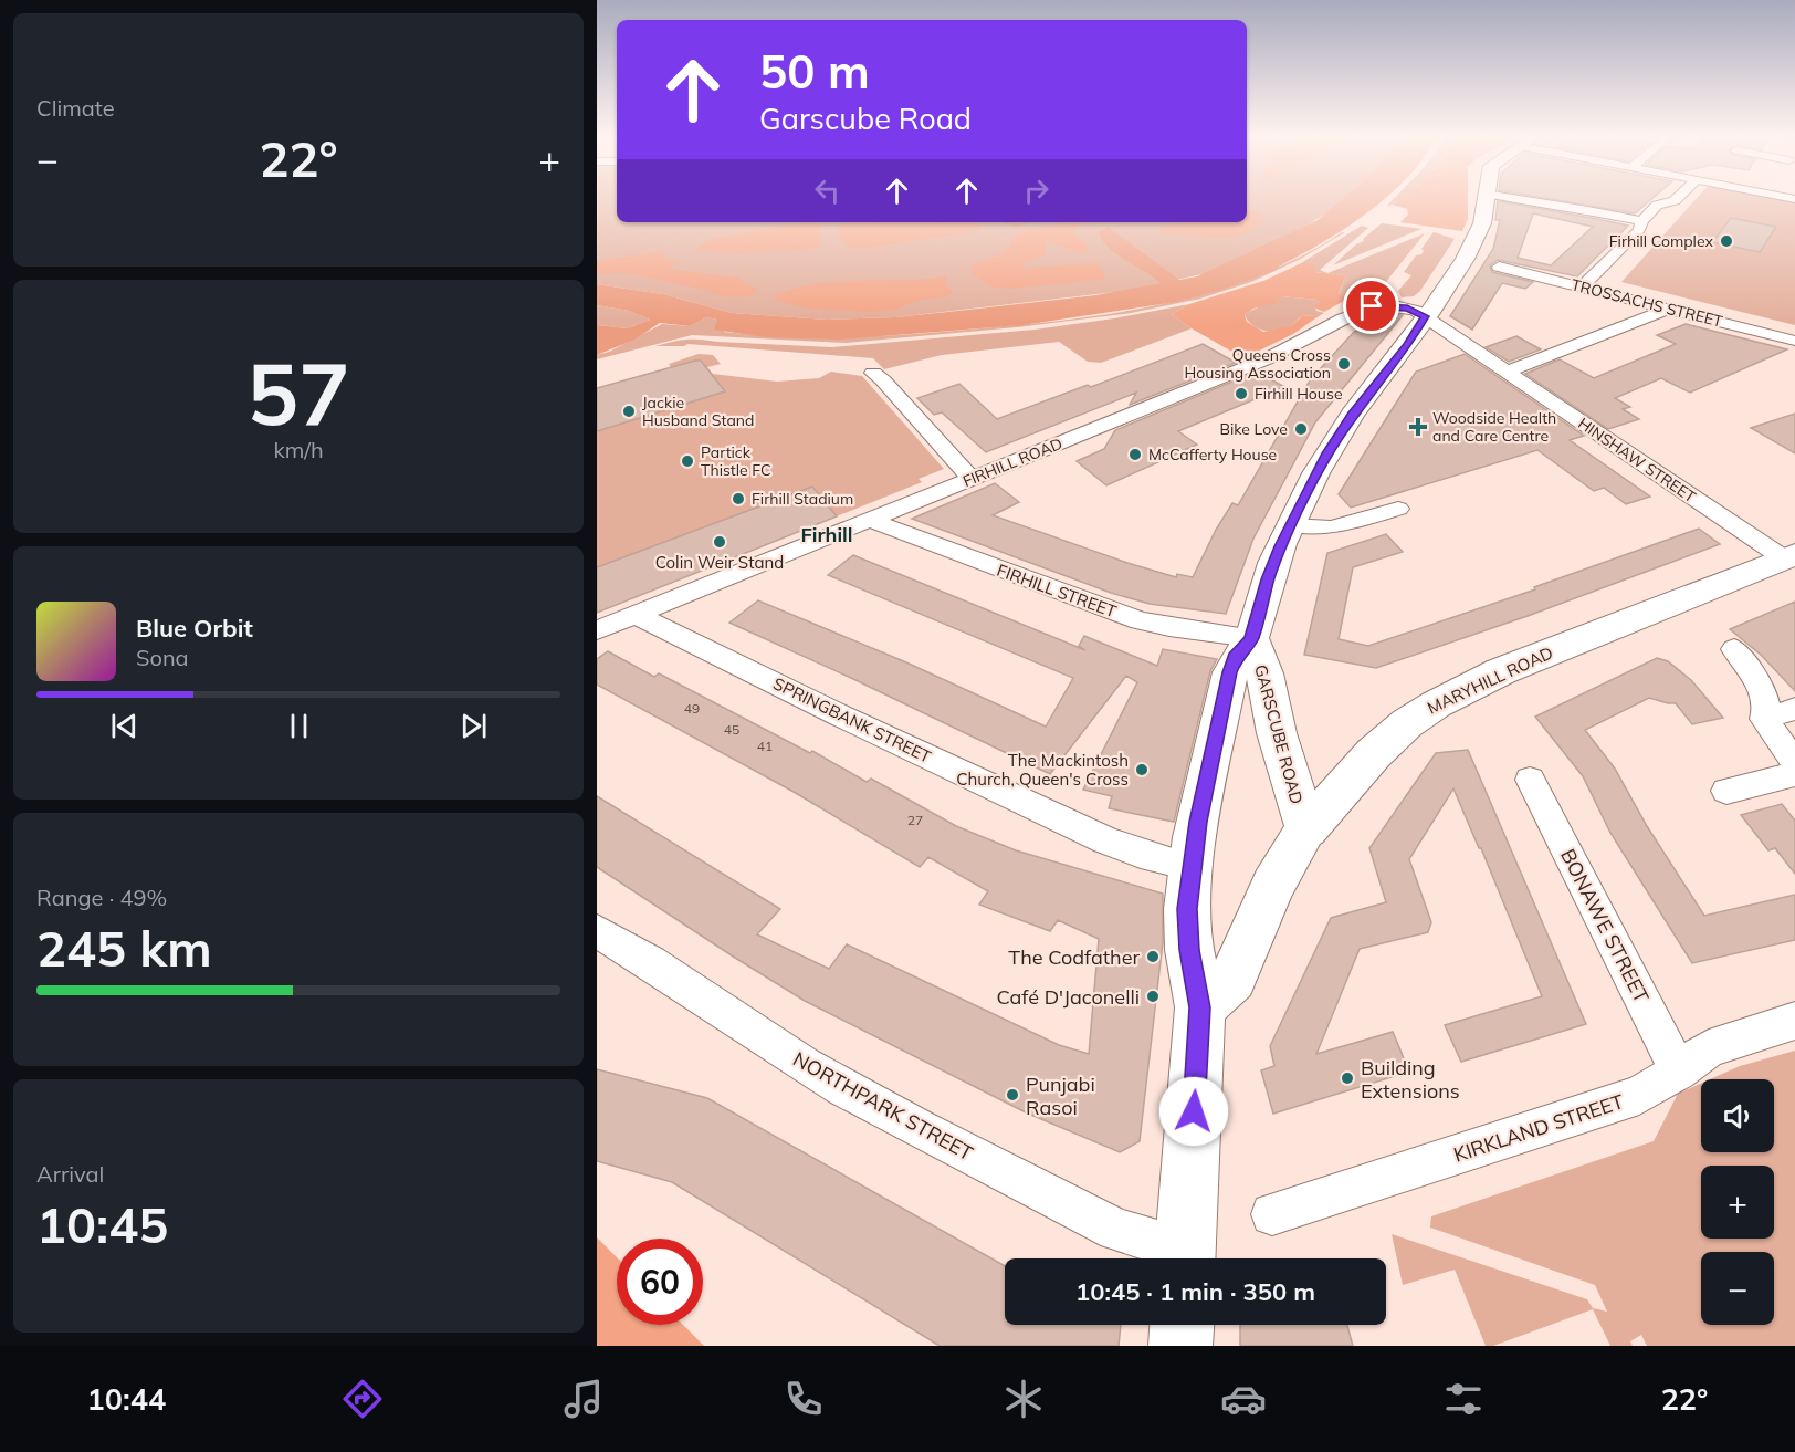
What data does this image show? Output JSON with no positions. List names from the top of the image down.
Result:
{
  "streets": {
    "main road": ["MARYHILL ROAD", "GARSCUBE ROAD"],
    "street": [
      "TROSSACHS STREET",
      "HINSHAW STREET",
      "FIRHILL ROAD",
      "FIRHILL STREET",
      "SPRINGBANK STREET",
      "BONAWE STREET",
      "NORTHPARK STREET",
      "KIRKLAND STREET"
    ]
  },
  "crossings": [
    ["HINSHAW STREET", "FIRHILL ROAD"],
    ["HINSHAW STREET", "MARYHILL ROAD"],
    ["HINSHAW STREET", "GARSCUBE ROAD"],
    ["FIRHILL ROAD", "FIRHILL STREET"],
    ["FIRHILL ROAD", "SPRINGBANK STREET"],
    ["FIRHILL ROAD", "GARSCUBE ROAD"],
    ["FIRHILL STREET", "GARSCUBE ROAD"],
    ["MARYHILL ROAD", "GARSCUBE ROAD"],
    ["SPRINGBANK STREET", "GARSCUBE ROAD"],
    ["BONAWE STREET", "KIRKLAND STREET"]
  ],
  "districts": ["Firhill"],
  "places": {
    "other": [
      "Firhill Complex",
      "Queens Cross Housing Association",
      "Firhill House",
      "Jackie Husband Stand",
      "Bike Love",
      "McCafferty House",
      "Partick Thistle FC",
      "Firhill Stadium",
      "Colin Weir Stand",
      "The Mackintosh Church, Queen's Cross",
      "The Codfather",
      "Café D'Jaconelli",
      "Building Extensions",
      "Punjabi Rasoi"
    ],
    "health": ["Woodside Health and Care Centre"]
  },
  "house_numbers": [
    "49",
    "45",
    "41",
    "27"
  ],
  "page": {
    "tile": [
      "Climate",
      ["57", "km/h"],
      ["Range · 49%", "245 km"],
      ["Arrival", "10:45"]
    ],
    "turn": ["50 m", "Garscube Road"],
    "heat": ["−", "22°", "+"],
    "song": ["Blue Orbit", "Sona"],
    "map_buttons": ["+", "−"],
    "limit": "60",
    "trip": "10:45 · 1 min · 350 m",
    "tabs": ["10:44", "22°"]
  }
}
